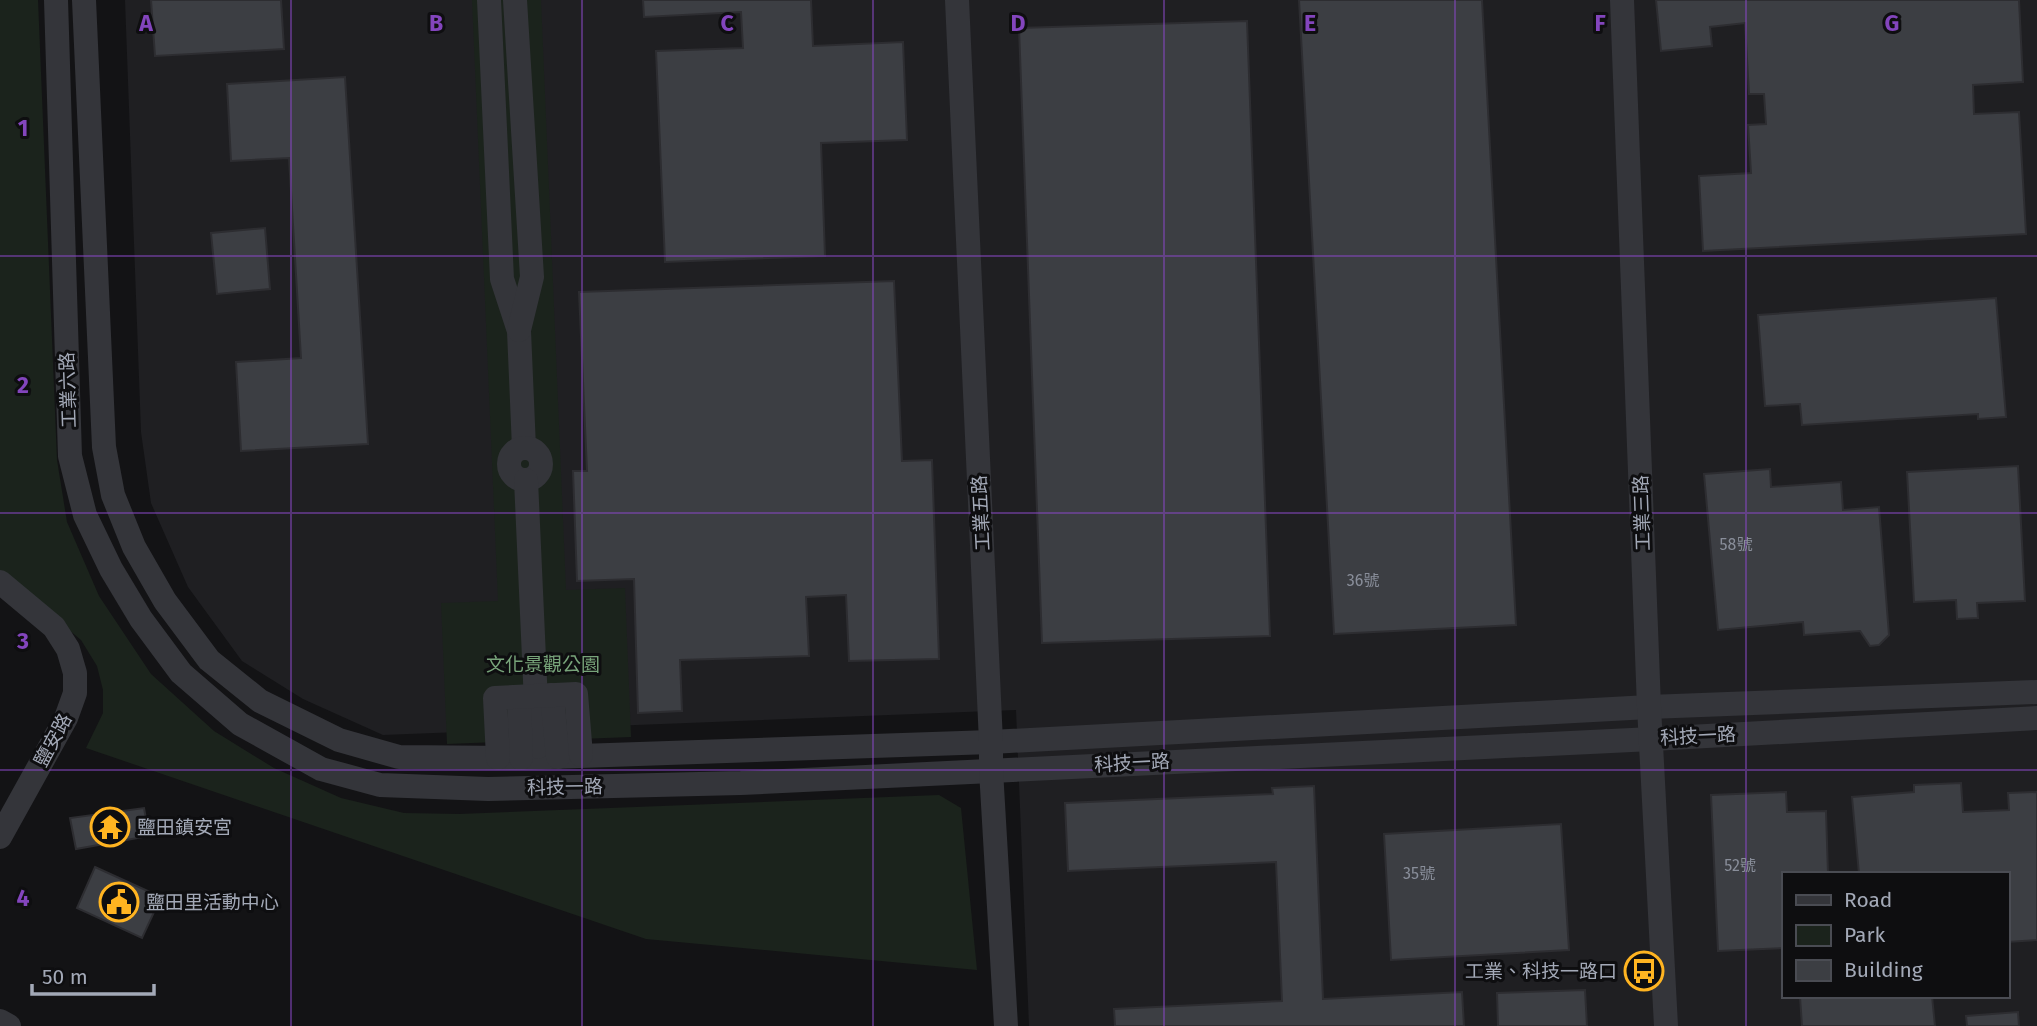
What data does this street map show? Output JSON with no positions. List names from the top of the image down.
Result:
{
  "streets": {
    "street": [
      "工業六路",
      "工業五路",
      "工業三路",
      "科技一路",
      "鹽安路"
    ]
  },
  "crossings": [
    ["工業六路", "科技一路"],
    ["工業五路", "科技一路"],
    ["工業三路", "科技一路"]
  ],
  "parks": ["文化景觀公園"],
  "places": {
    "temple": ["鹽田鎮安宮"],
    "public building": ["鹽田里活動中心"],
    "bus stop": ["工業、科技一路口"]
  },
  "house_numbers": [
    "58號",
    "36號",
    "52號",
    "35號"
  ],
  "legend": ["Road", "Park", "Building"],
  "scale_bar": "50 m",
  "grid": {
    "columns": [
      "A",
      "B",
      "C",
      "D",
      "E",
      "F",
      "G"
    ],
    "rows": [
      "1",
      "2",
      "3",
      "4"
    ]
  }
}
